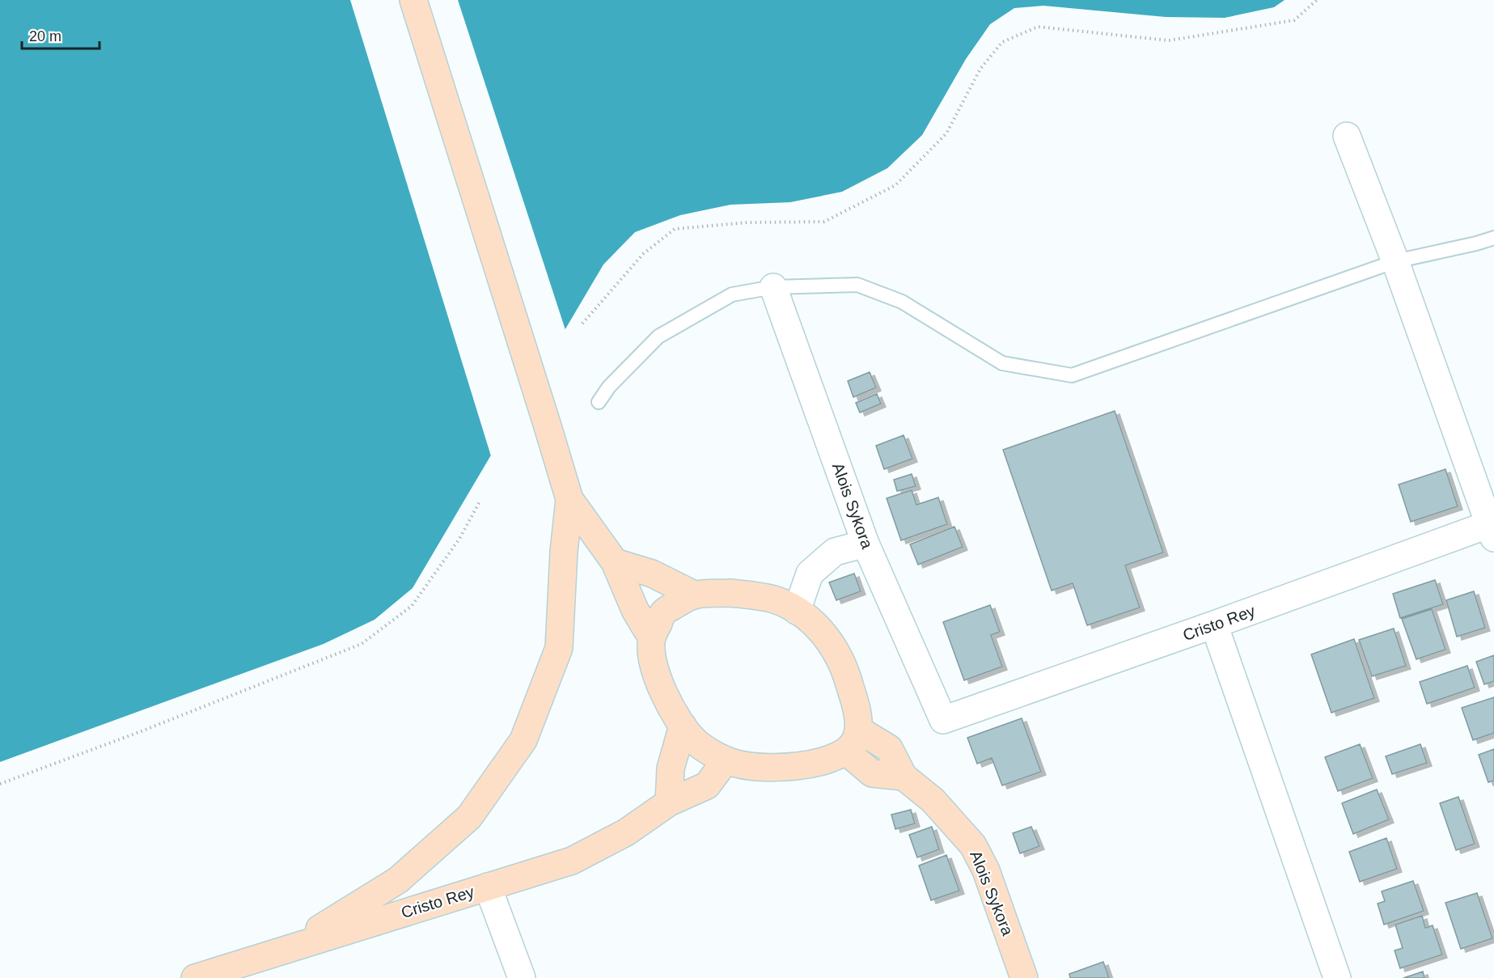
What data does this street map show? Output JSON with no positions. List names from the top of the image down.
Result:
{
  "streets": {
    "street": ["Alois Sykora", "Cristo Rey"]
  },
  "crossings": [
    ["Alois Sykora", "Cristo Rey"]
  ],
  "scale_bar": "20 m"
}
